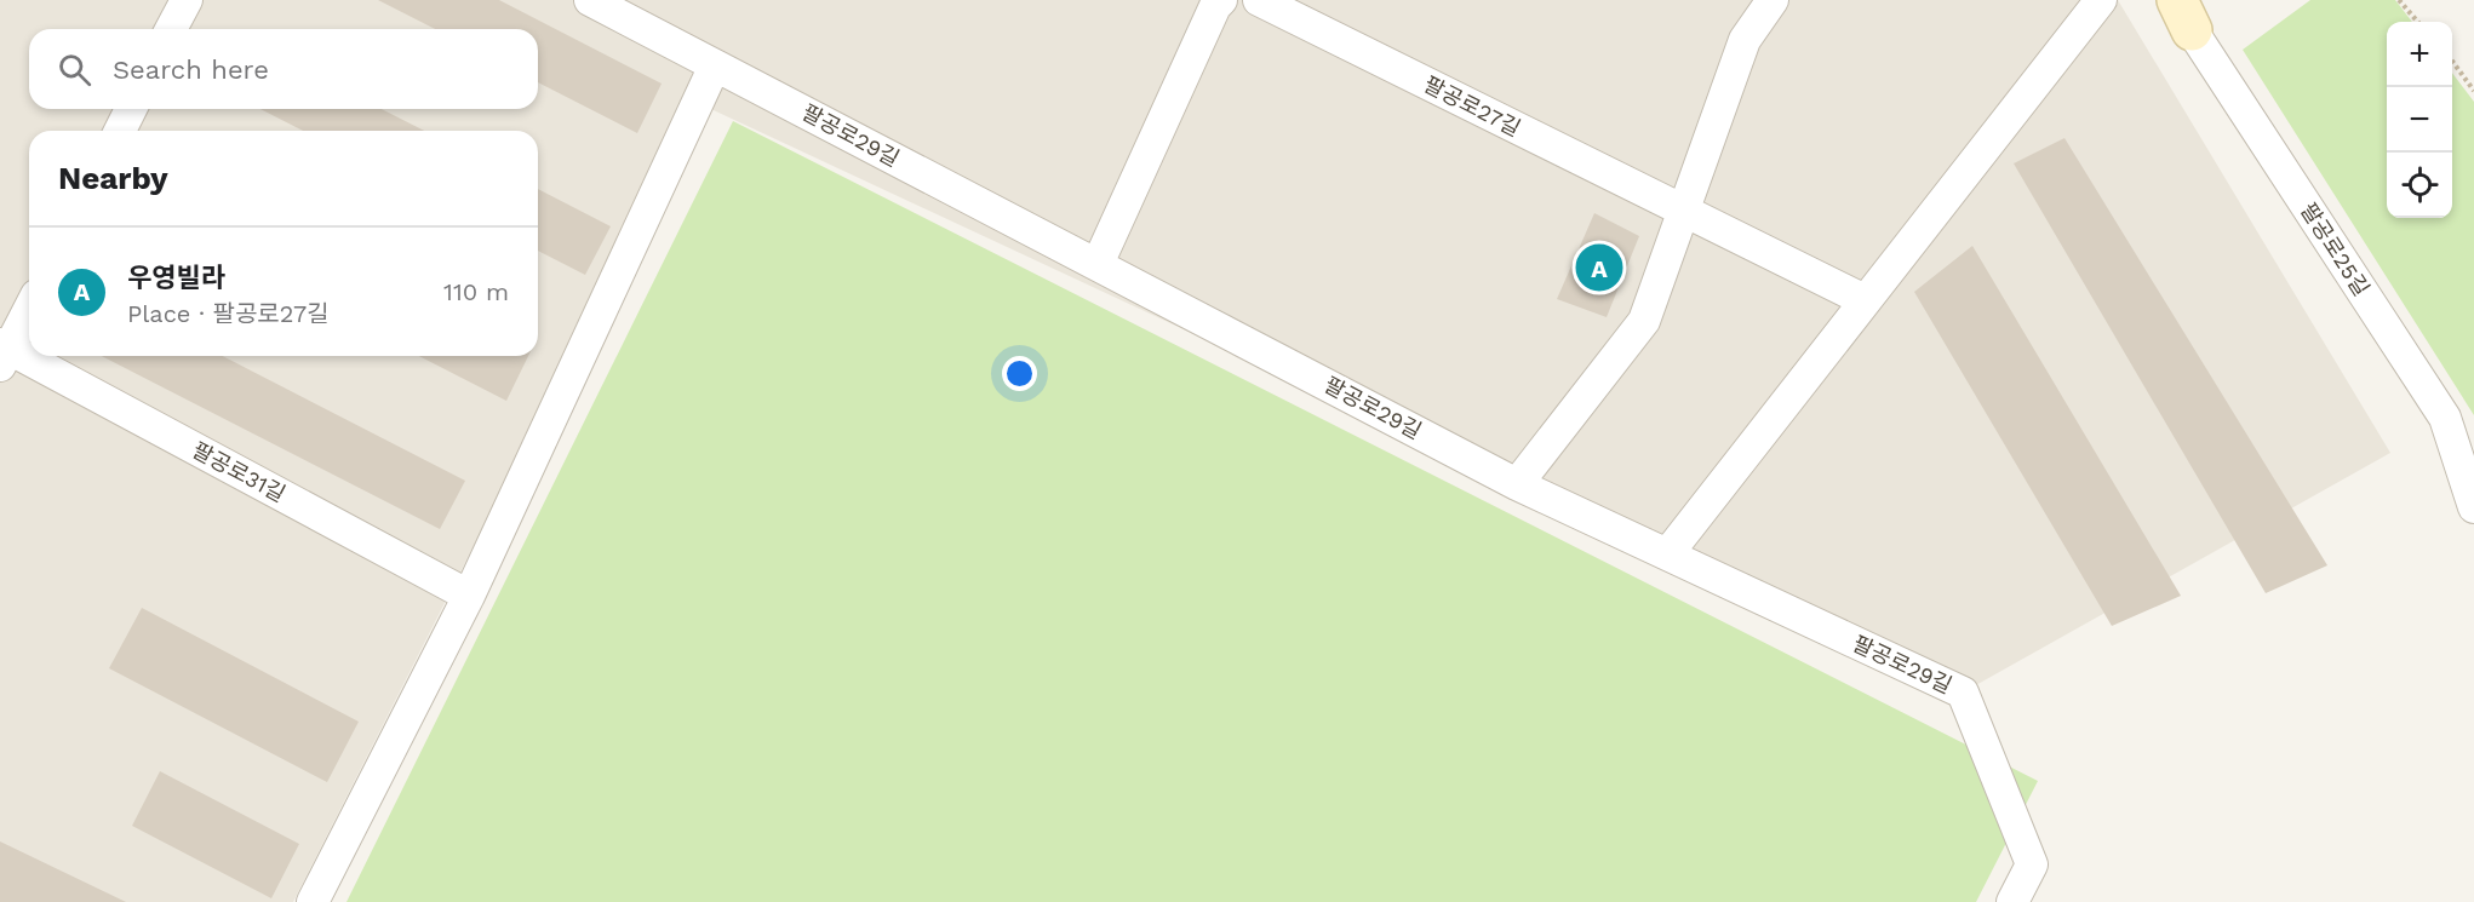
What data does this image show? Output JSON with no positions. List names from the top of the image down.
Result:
{
  "streets": {
    "street": [
      "팔공로27길",
      "팔공로29길",
      "팔공로25길",
      "팔공로31길"
    ]
  },
  "page": {
    "map_buttons": ["+", "−"],
    "search": "Search here",
    "heading": "Nearby",
    "list": [
      {
        "mark": "A",
        "name": "우영빌라",
        "note": "Place · 팔공로27길",
        "value": "110 m"
      }
    ],
    "pins": "A"
  }
}
